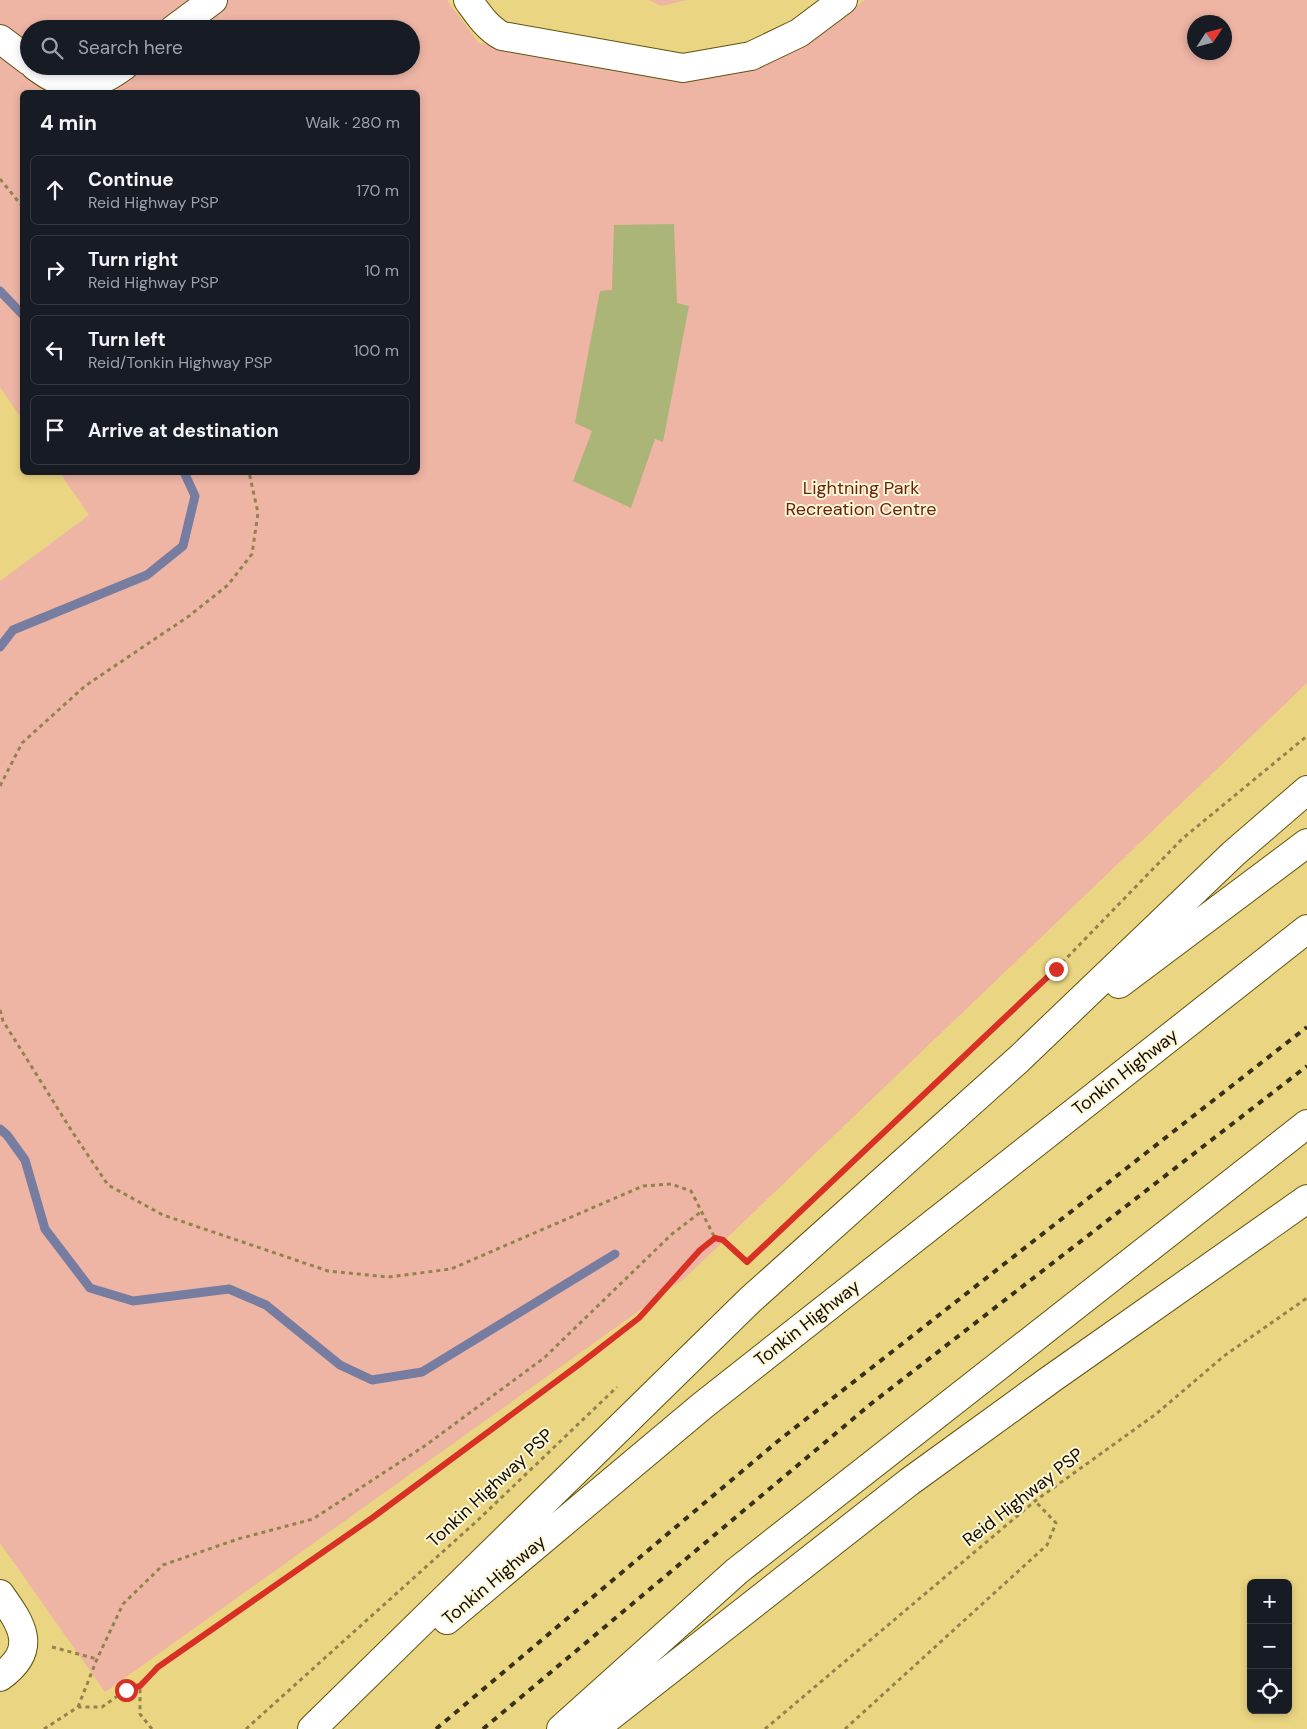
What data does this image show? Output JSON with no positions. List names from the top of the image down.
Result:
{
  "streets": {
    "main road": ["Tonkin Highway"],
    "path": ["Tonkin Highway PSP", "Reid Highway PSP"]
  },
  "parks": ["Lightning Park Recreation Centre"],
  "north": "top right",
  "page": {
    "search": "Search here",
    "heading": ["4 min", "Walk · 280 m"],
    "list": [
      ["Continue", "Reid Highway PSP", "170 m"],
      ["Turn right", "Reid Highway PSP", "10 m"],
      ["Turn left", "Reid/Tonkin Highway PSP", "100 m"],
      "Arrive at destination"
    ],
    "map_buttons": ["+", "−"]
  }
}
